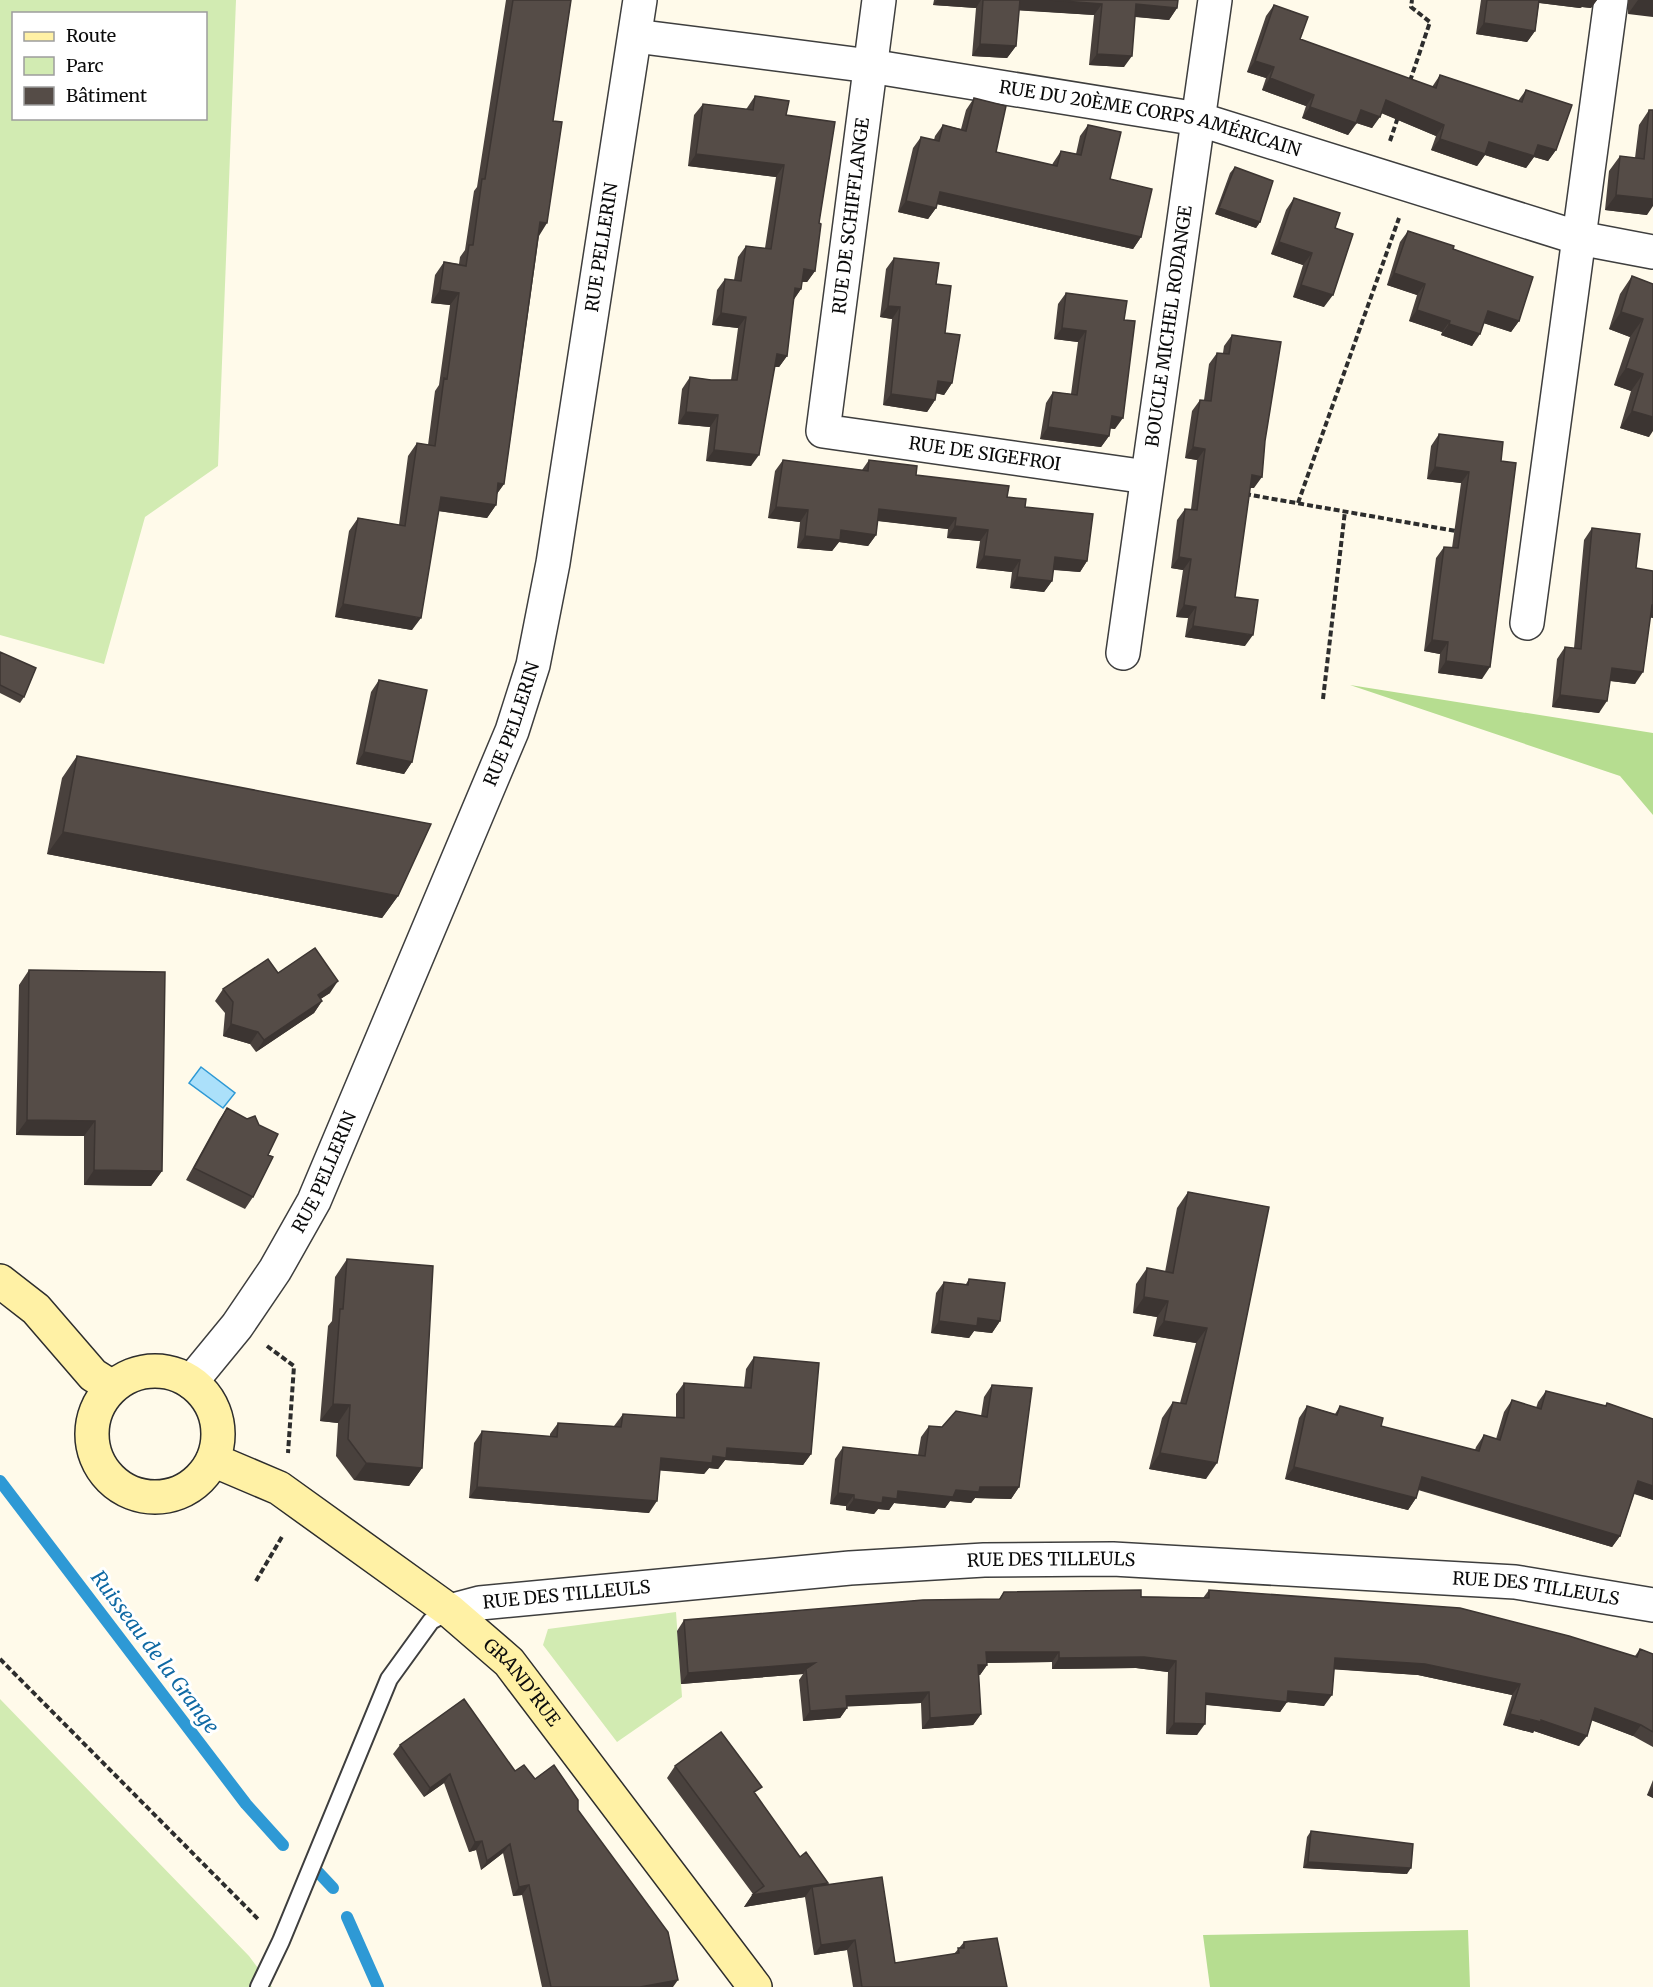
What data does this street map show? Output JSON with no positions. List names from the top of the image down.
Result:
{
  "streets": {
    "street": [
      "RUE DU 20ÈME CORPS AMÉRICAIN",
      "RUE DE SCHIFFLANGE",
      "RUE PELLERIN",
      "BOUCLE MICHEL RODANGE",
      "RUE DE SIGEFROI",
      "RUE DES TILLEULS",
      "GRAND'RUE"
    ]
  },
  "crossings": [
    ["RUE DU 20ÈME CORPS AMÉRICAIN", "RUE DE SCHIFFLANGE"],
    ["RUE DU 20ÈME CORPS AMÉRICAIN", "RUE PELLERIN"],
    ["RUE DU 20ÈME CORPS AMÉRICAIN", "BOUCLE MICHEL RODANGE"],
    ["RUE DE SCHIFFLANGE", "RUE DE SIGEFROI"],
    ["RUE PELLERIN", "GRAND'RUE"],
    ["BOUCLE MICHEL RODANGE", "RUE DE SIGEFROI"],
    ["RUE DES TILLEULS", "GRAND'RUE"]
  ],
  "water": ["Ruisseau de la Grange"],
  "legend": ["Route", "Parc", "Bâtiment"]
}
